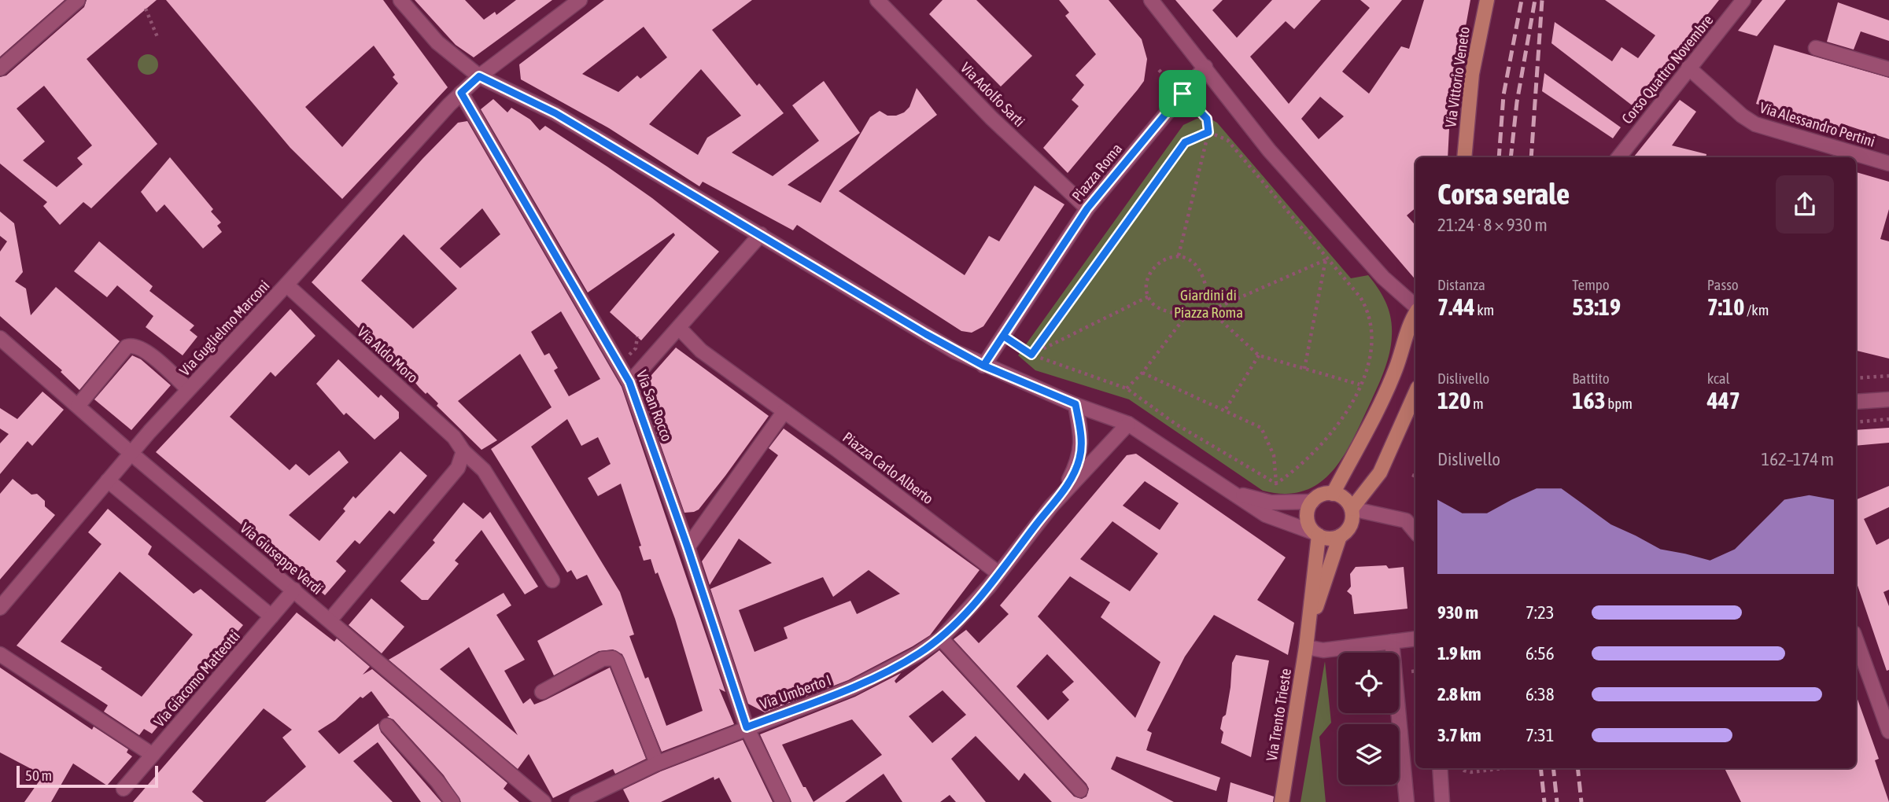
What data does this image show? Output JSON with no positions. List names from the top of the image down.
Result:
{
  "streets": {
    "main road": ["Via Vittorio Veneto", "Via Trento Trieste"],
    "street": [
      "Corso Quattro Novembre",
      "Via Adolfo Sarti",
      "Via Alessandro Pertini",
      "Piazza Roma",
      "Via Guglielmo Marconi",
      "Via Aldo Moro",
      "Via San Rocco",
      "Piazza Carlo Alberto",
      "Via Giuseppe Verdi",
      "Via Giacomo Matteotti",
      "Via Umberto I"
    ]
  },
  "crossings": [
    ["Corso Quattro Novembre", "Via Alessandro Pertini"],
    ["Via Adolfo Sarti", "Piazza Roma"],
    ["Via Guglielmo Marconi", "Via Aldo Moro"],
    ["Via Guglielmo Marconi", "Via San Rocco"],
    ["Via Guglielmo Marconi", "Via Giuseppe Verdi"],
    ["Via San Rocco", "Via Umberto I"],
    ["Piazza Carlo Alberto", "Via Umberto I"],
    ["Via Giuseppe Verdi", "Via Giacomo Matteotti"]
  ],
  "parks": ["Giardini di Piazza Roma"],
  "scale_bar": "50 m",
  "page": {
    "heading": ["Corsa serale", "21:24 · 8 × 930 m"],
    "stats": [
      ["Distanza", "7.44 km"],
      ["Tempo", "53:19"],
      ["Passo", "7:10 /km"],
      ["Dislivello", "120 m"],
      ["Battito", "163 bpm"],
      ["kcal", "447"]
    ],
    "chart": ["Dislivello", "162–174 m"],
    "list": [
      {
        "name": "930 m",
        "note": "7:23"
      },
      {
        "name": "1.9 km",
        "note": "6:56"
      },
      {
        "name": "2.8 km",
        "note": "6:38"
      },
      {
        "name": "3.7 km",
        "note": "7:31"
      }
    ],
    "scale": "50 m"
  }
}
